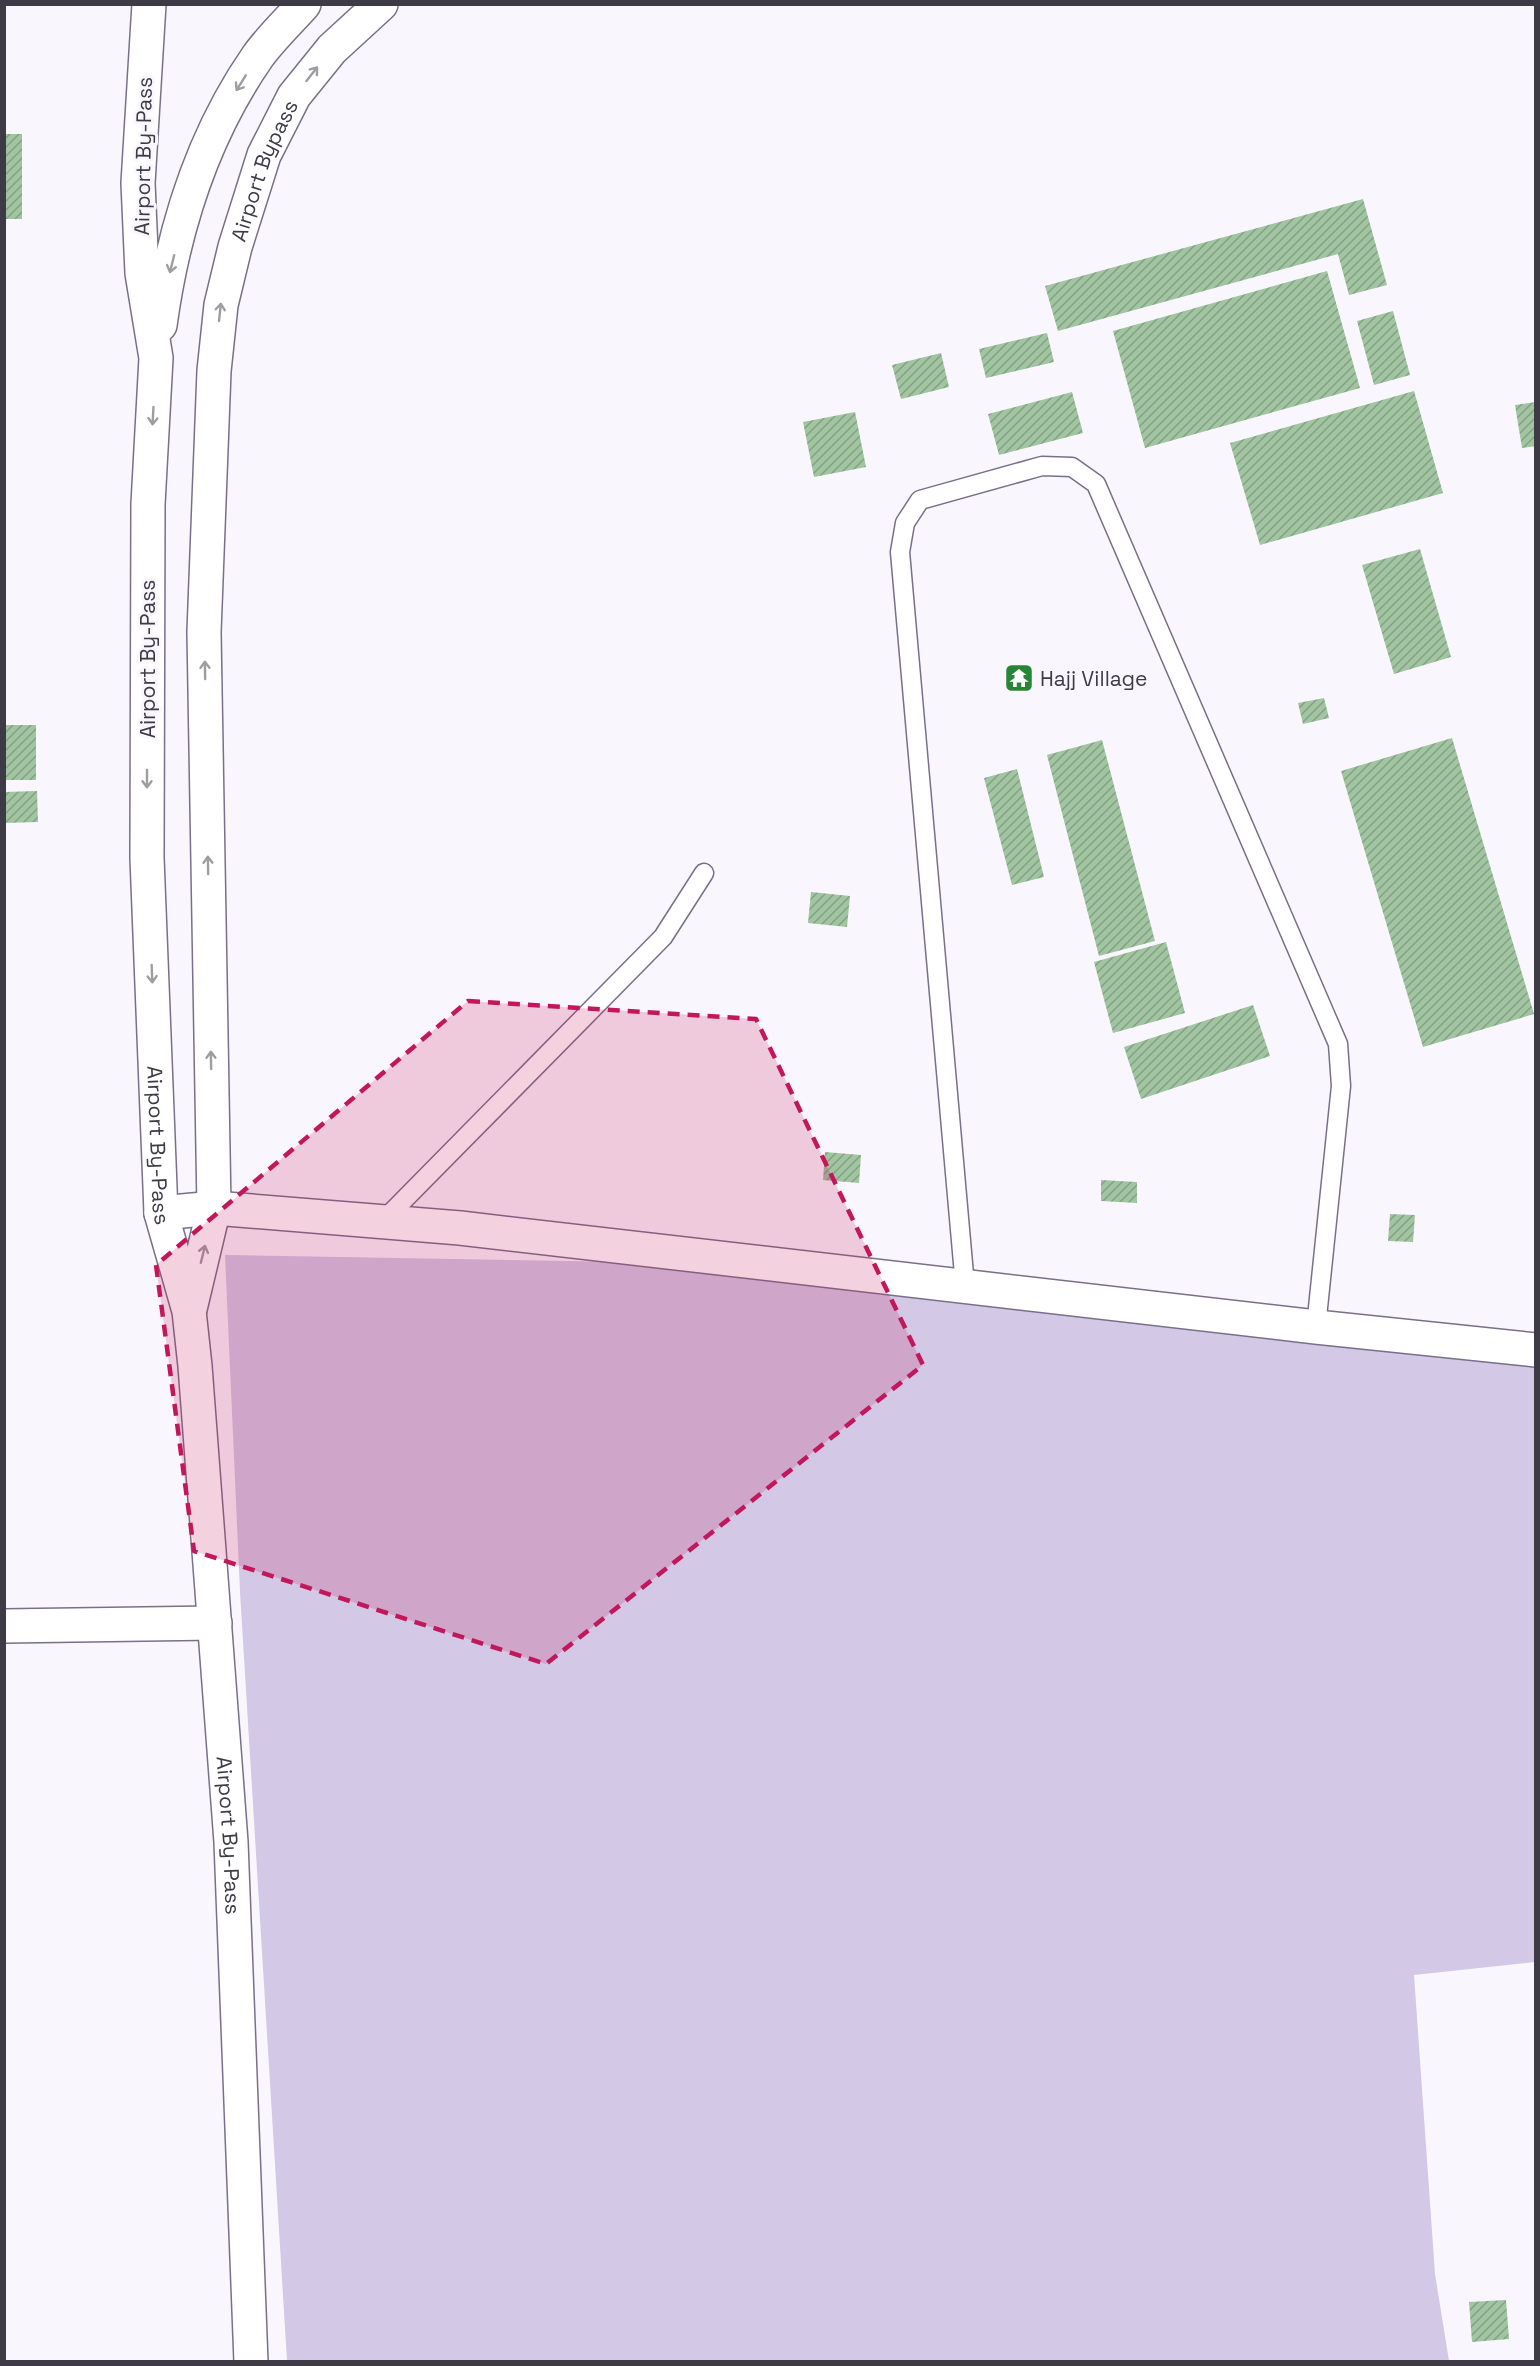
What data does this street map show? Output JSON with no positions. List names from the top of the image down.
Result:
{
  "streets": {
    "main road": ["Airport By-Pass", "Airport Bypass"]
  },
  "crossings": [
    ["Airport By-Pass", "Airport Bypass"]
  ],
  "places": {
    "temple": ["Hajj Village"]
  }
}
